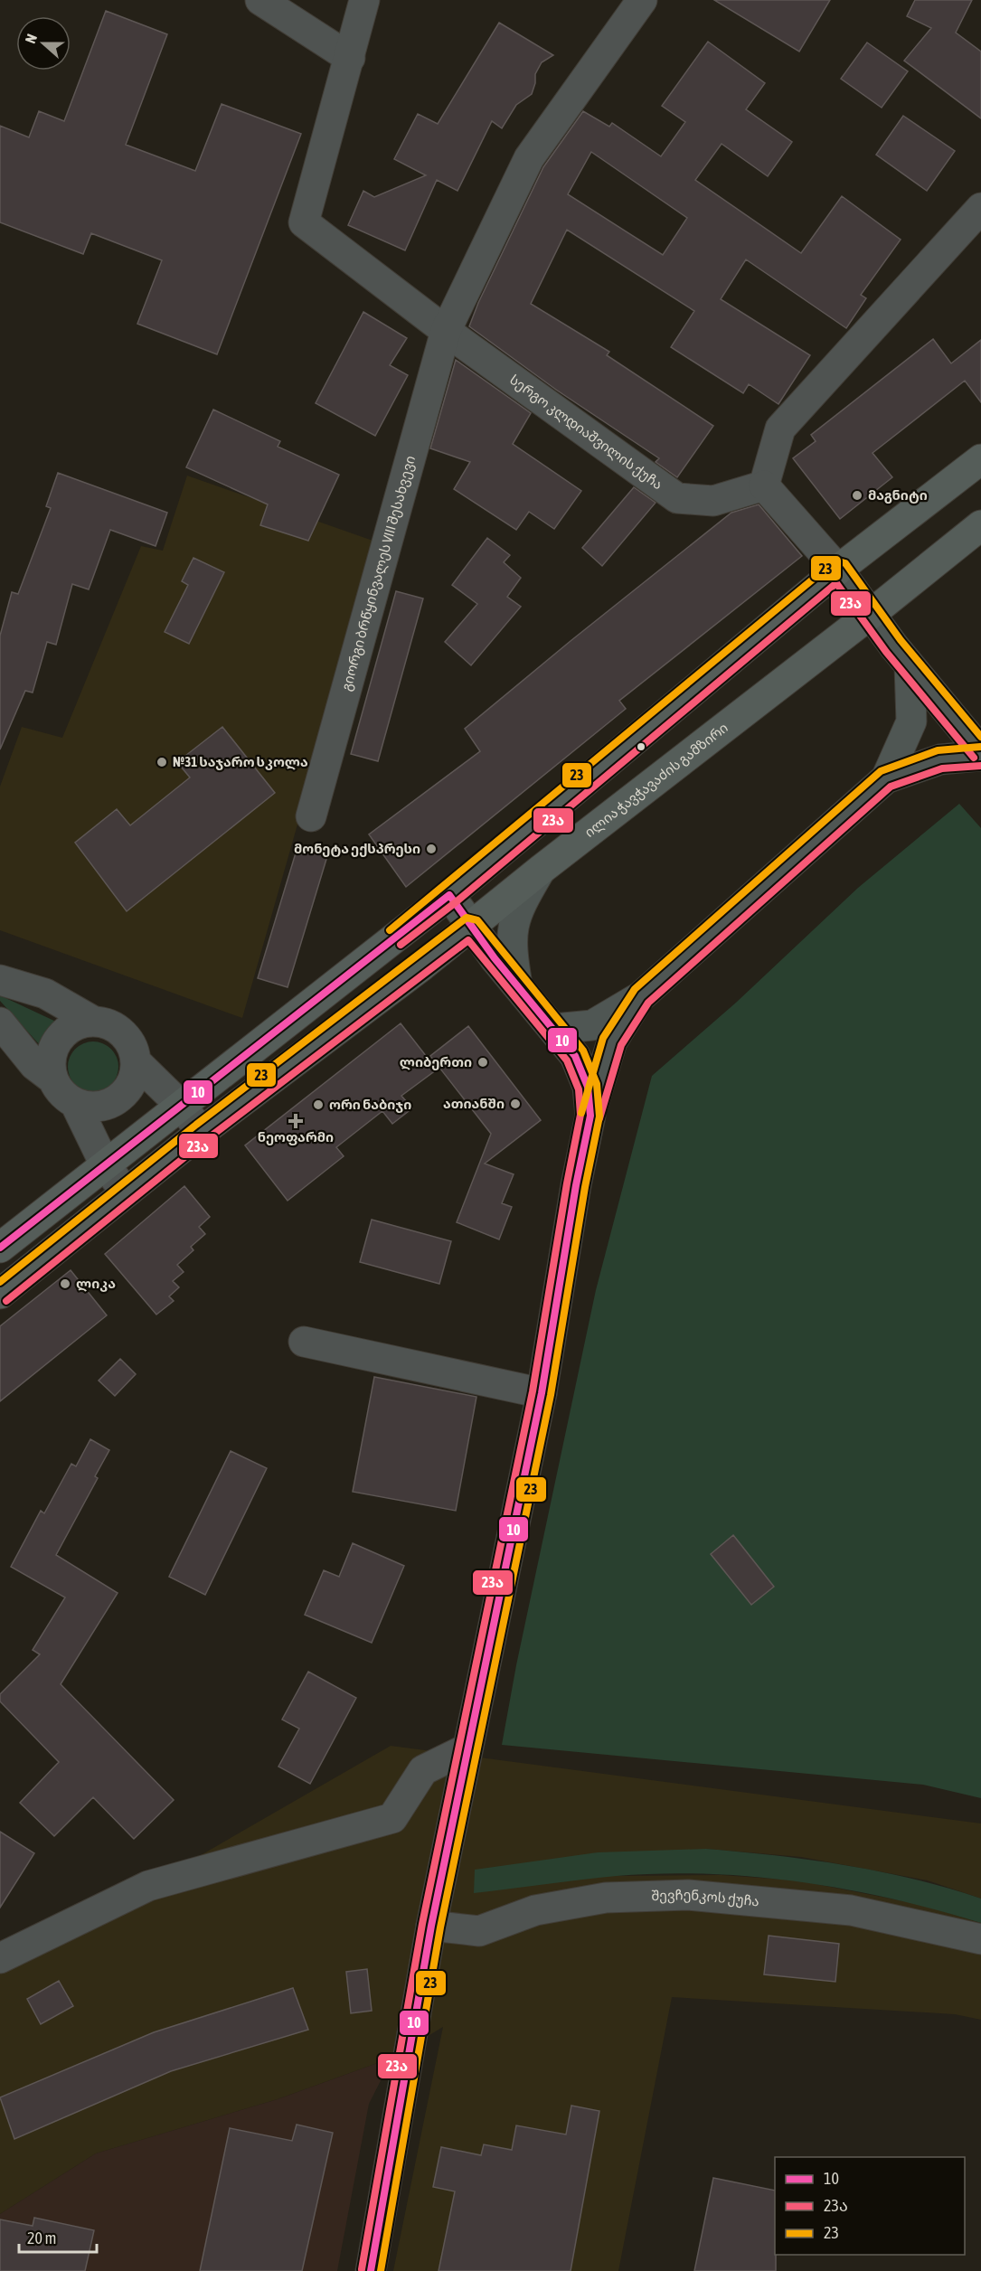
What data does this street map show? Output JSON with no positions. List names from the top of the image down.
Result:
{
  "streets": {
    "main road": ["ილია ჭავჭავაძის გამზირი"],
    "street": ["სერგო კლდიაშვილის ქუჩა", "გიორგი ბრწყინვალეს VIII შესახვევი", "შევჩენკოს ქუჩა"]
  },
  "crossings": [
    ["სერგო კლდიაშვილის ქუჩა", "გიორგი ბრწყინვალეს VIII შესახვევი"]
  ],
  "places": {
    "other": [
      "მაგნიტი",
      "№31 საჯარო სკოლა",
      "მონეტა ექსპრესი",
      "ლიბერთი",
      "ათიანში",
      "ორი ნაბიჯი",
      "ლიკა"
    ],
    "health": ["ნეოფარმი"]
  },
  "lines": ["transit line 23", "transit line 23ა", "transit line 10"],
  "legend": ["10", "23ა", "23"],
  "scale_bar": "20 m",
  "north": "left"
}
